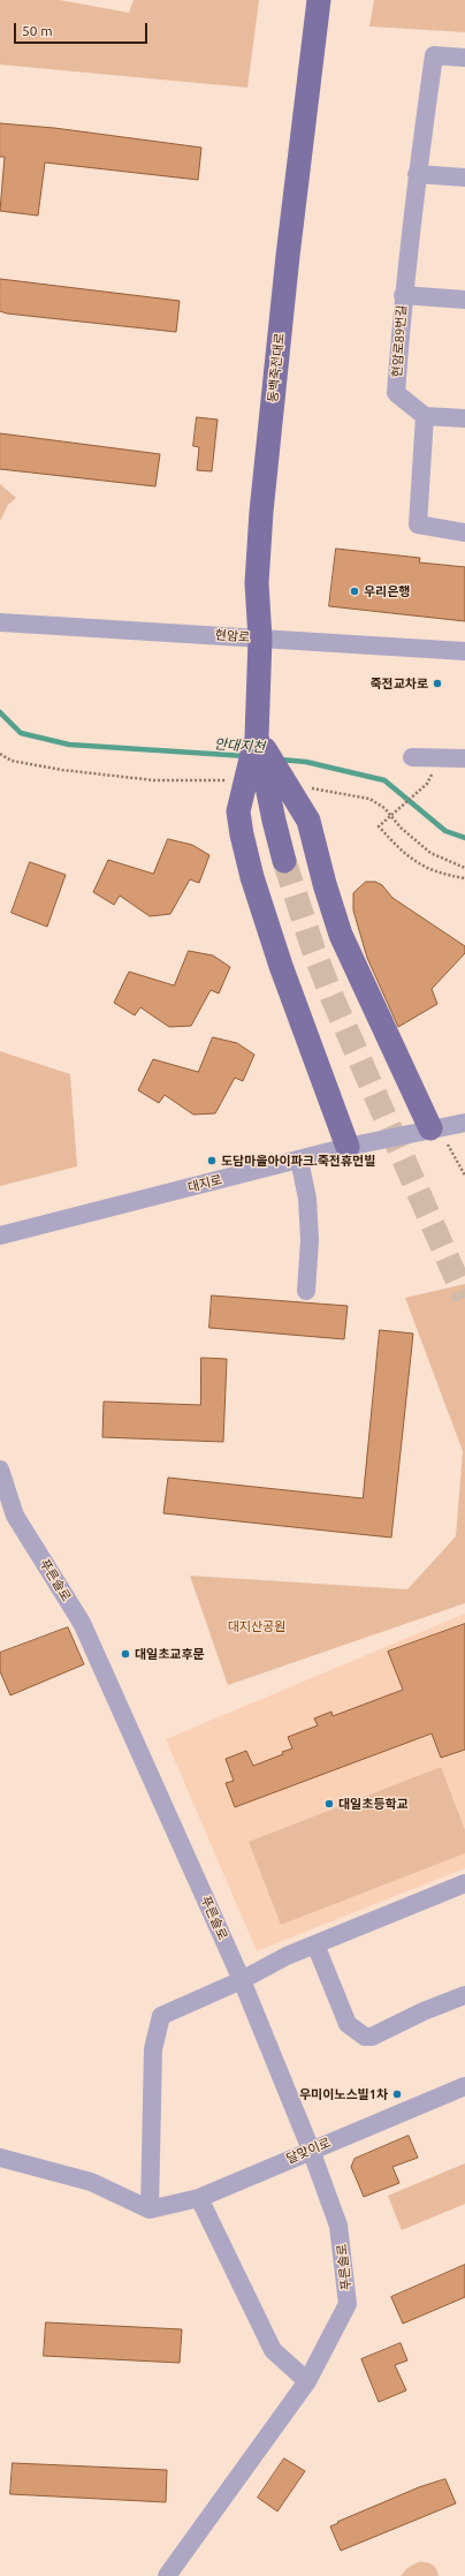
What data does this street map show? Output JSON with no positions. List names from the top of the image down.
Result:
{
  "streets": {
    "main road": ["동백죽전대로"],
    "street": [
      "현암로89번길",
      "현암로",
      "대지로",
      "푸른솔로",
      "달맞이로"
    ]
  },
  "crossings": [
    ["동백죽전대로", "현암로"],
    ["푸른솔로", "달맞이로"]
  ],
  "water": ["안대지천"],
  "parks": ["대지산공원"],
  "places": [
    "우리은행",
    "죽전교차로",
    "도담마을아이파크.죽전휴먼빌",
    "대일초교후문",
    "대일초등학교",
    "우미이노스빌1차"
  ],
  "scale_bar": "50 m"
}
